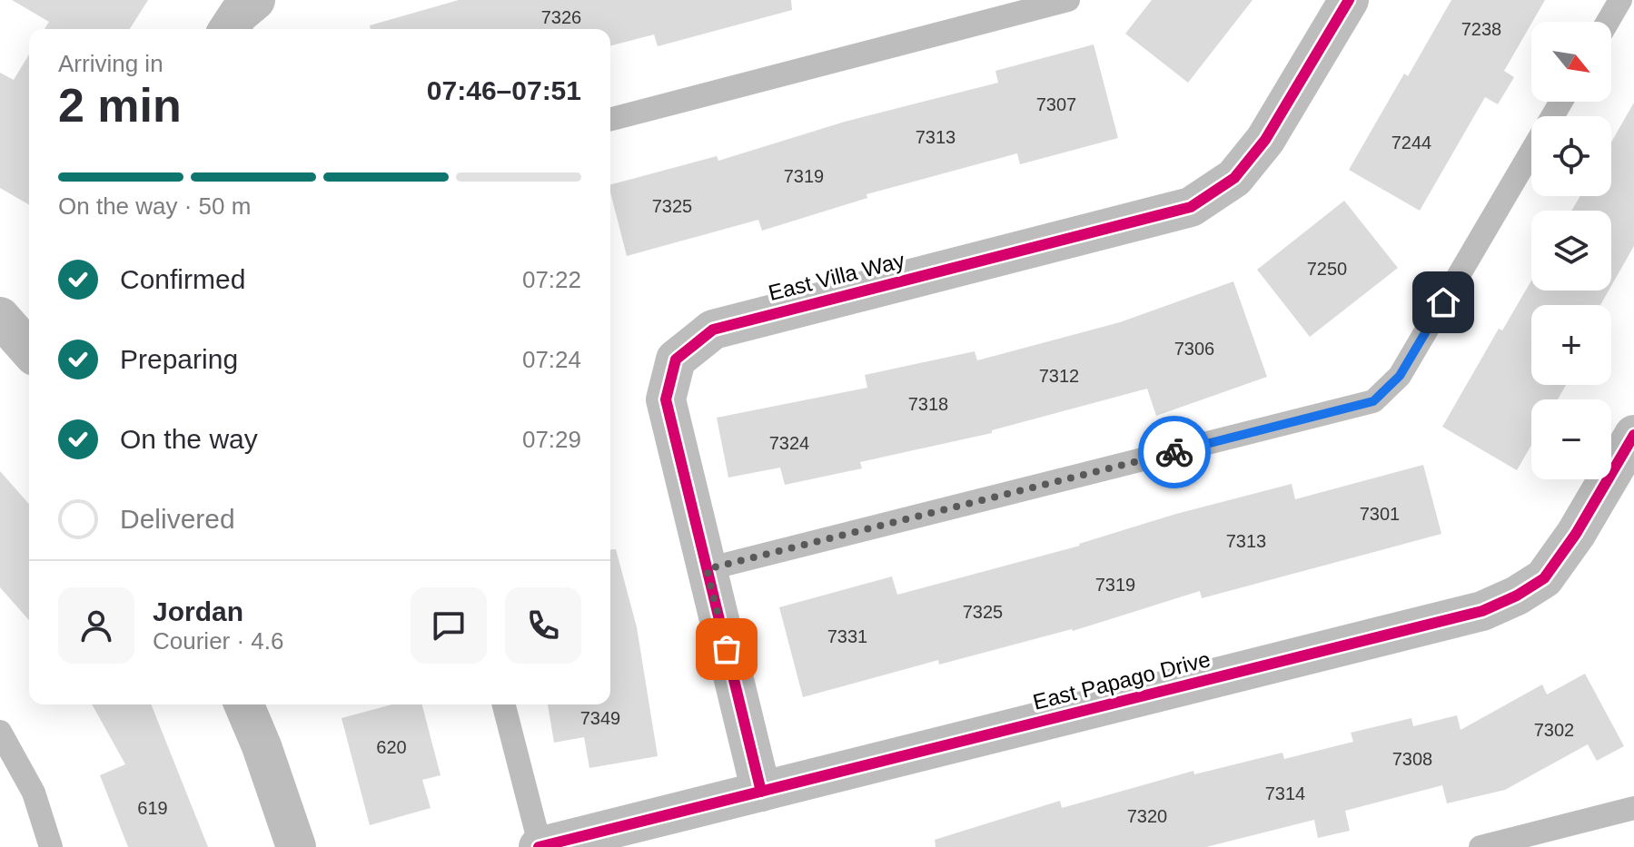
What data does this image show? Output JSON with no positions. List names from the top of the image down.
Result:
{
  "streets": {
    "street": ["East Villa Way", "East Papago Drive"]
  },
  "crossings": [
    ["East Villa Way", "East Papago Drive"]
  ],
  "house_numbers": [
    "7326",
    "7238",
    "7307",
    "7313",
    "7244",
    "7319",
    "7325",
    "7250",
    "7306",
    "7312",
    "7318",
    "7324",
    "7301",
    "7313",
    "7319",
    "7325",
    "7331",
    "7349",
    "7302",
    "620",
    "7308",
    "7314",
    "619",
    "7320"
  ],
  "north": "bottom right",
  "page": {
    "map_buttons": ["+", "−"],
    "heading": ["2 min", "Arriving in", "07:46–07:51"],
    "panel": ["Jordan", "Courier · 4.6"],
    "bar": "On the way · 50 m",
    "list": [
      ["Confirmed", "07:22"],
      ["Preparing", "07:24"],
      ["On the way", "07:29"],
      "Delivered"
    ]
  }
}
